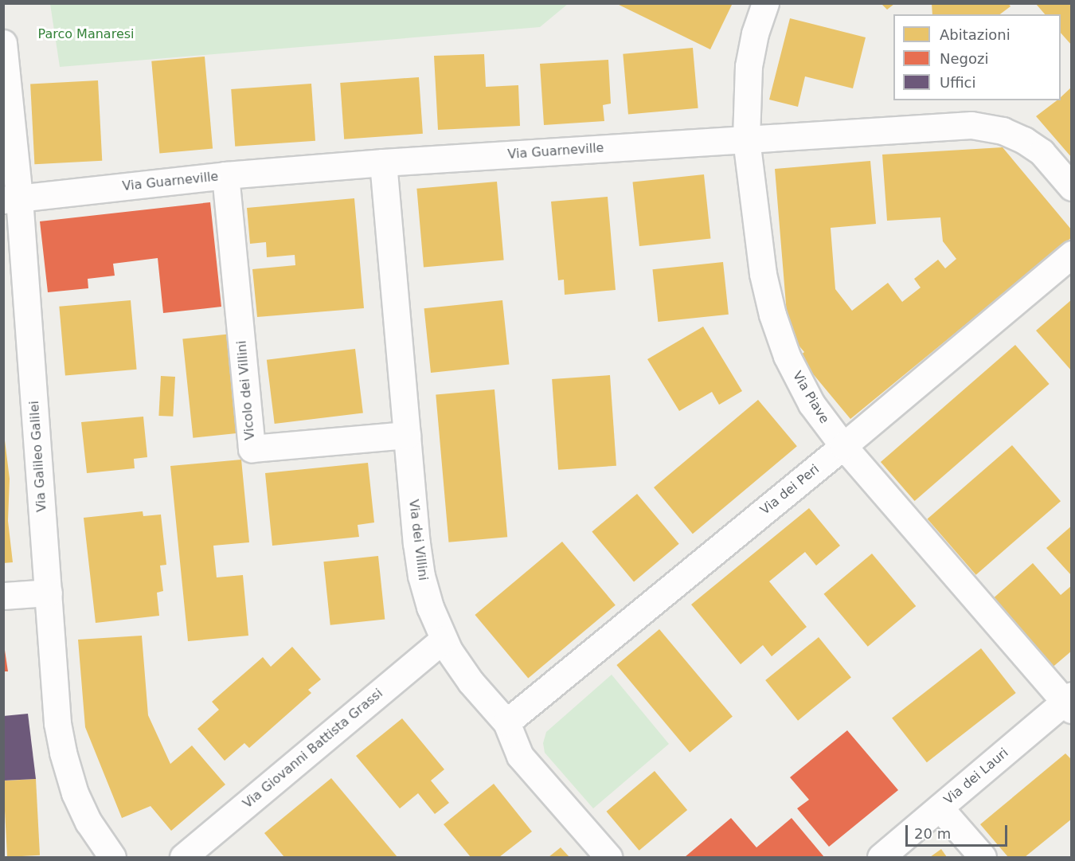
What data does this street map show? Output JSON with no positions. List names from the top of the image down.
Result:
{
  "streets": {
    "street": [
      "Via Guarneville",
      "Vicolo dei Villini",
      "Via Piave",
      "Via Galileo Galilei",
      "Via dei Peri",
      "Via dei Villini",
      "Via Giovanni Battista Grassi",
      "Via dei Lauri"
    ]
  },
  "crossings": [
    ["Via Guarneville", "Vicolo dei Villini"],
    ["Via Guarneville", "Via Piave"],
    ["Via Guarneville", "Via Galileo Galilei"],
    ["Via Guarneville", "Via dei Villini"],
    ["Vicolo dei Villini", "Via dei Villini"],
    ["Via Piave", "Via dei Peri"],
    ["Via Piave", "Via dei Lauri"],
    ["Via dei Peri", "Via dei Villini"],
    ["Via dei Villini", "Via Giovanni Battista Grassi"]
  ],
  "parks": ["Parco Manaresi"],
  "legend": ["Abitazioni", "Negozi", "Uffici"],
  "scale_bar": "20 m"
}
